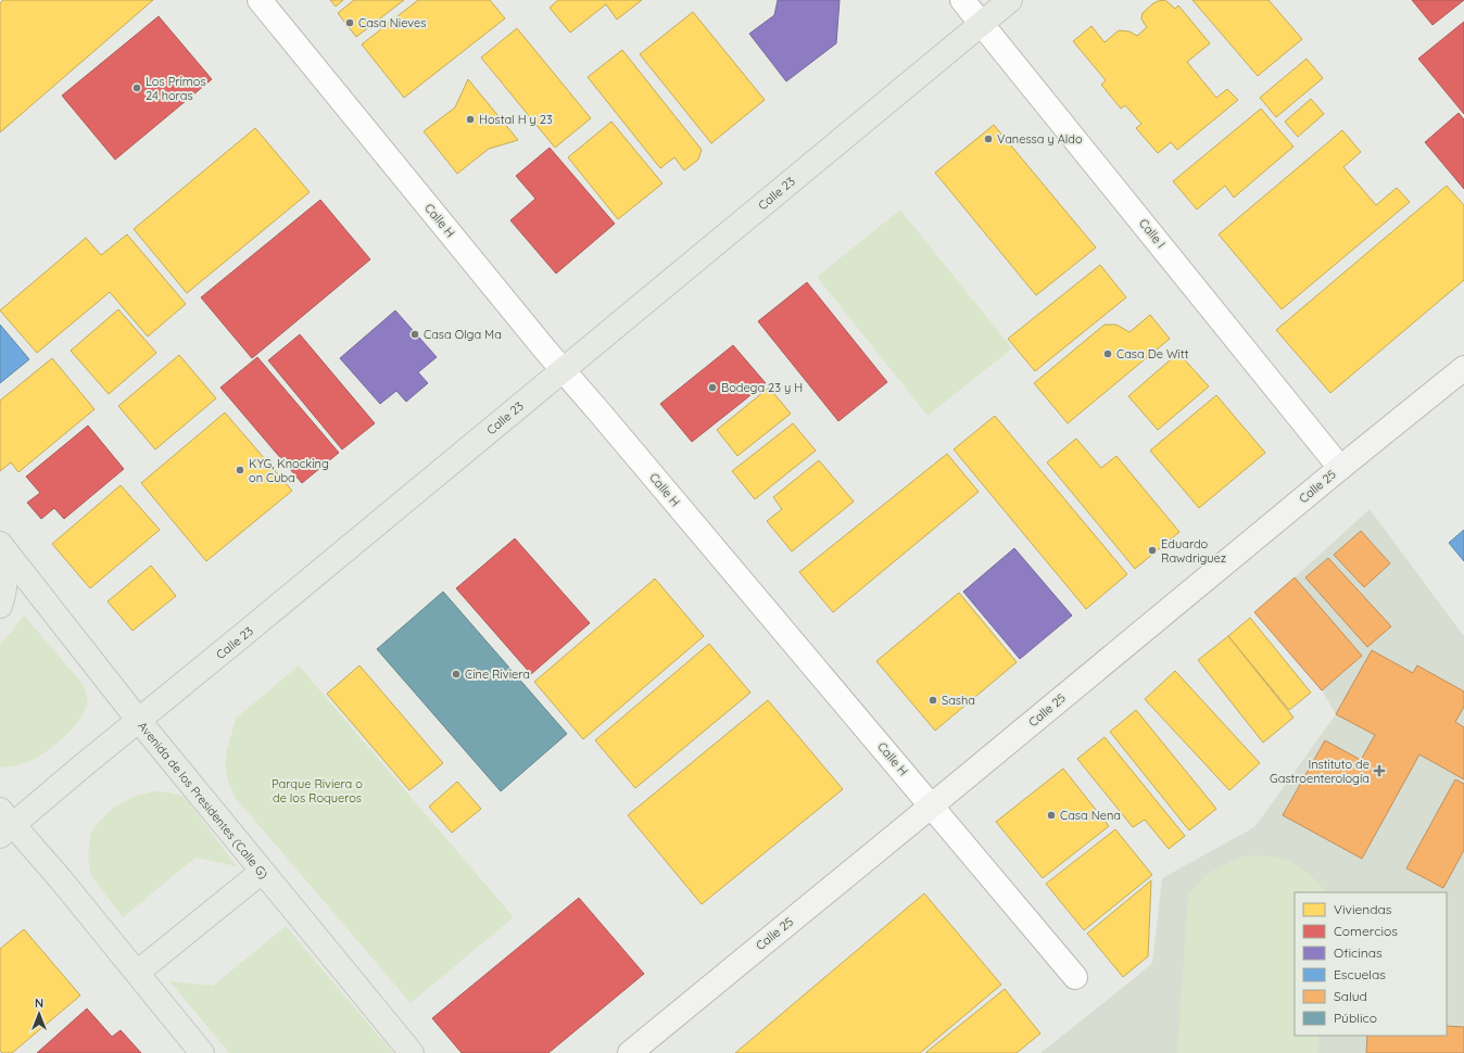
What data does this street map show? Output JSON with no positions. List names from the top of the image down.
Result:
{
  "streets": {
    "main road": ["Calle 23", "Avenida de los Presidentes (Calle G)"],
    "street": ["Calle H", "Calle I", "Calle 25"]
  },
  "crossings": [
    ["Calle 23", "Calle H"],
    ["Calle 23", "Calle I"],
    ["Calle 23", "Avenida de los Presidentes (Calle G)"],
    ["Calle H", "Calle 25"],
    ["Calle I", "Calle 25"]
  ],
  "parks": ["Parque Riviera o de los Roqueros"],
  "places": {
    "other": [
      "Casa Nieves",
      "Los Primos 24 horas",
      "Hostal H y 23",
      "Vanessa y Aldo",
      "Casa Olga Ma",
      "Casa De Witt",
      "Bodega 23 y H",
      "KYG, Knocking on Cuba",
      "Eduardo Rawdriguez",
      "Cine Riviera",
      "Sasha",
      "Casa Nena"
    ],
    "health": ["Instituto de Gastroenterología"]
  },
  "legend": [
    "Viviendas",
    "Comercios",
    "Oficinas",
    "Escuelas",
    "Salud",
    "Público"
  ],
  "north": "top"
}
